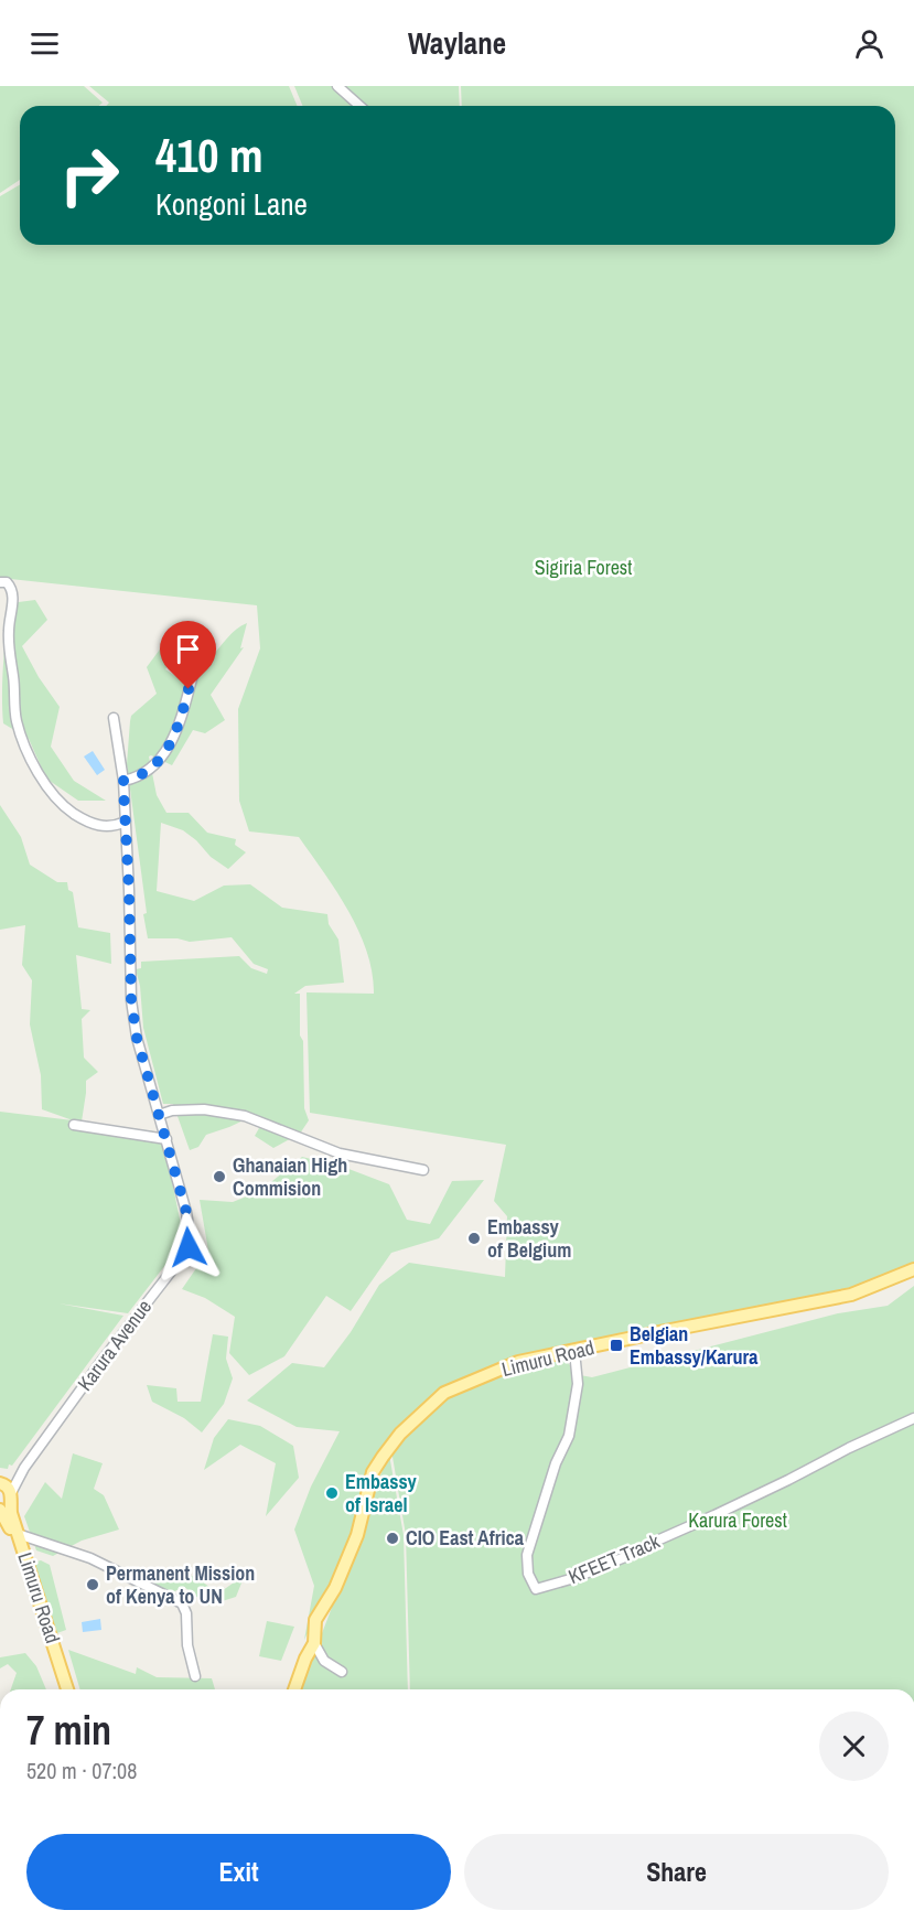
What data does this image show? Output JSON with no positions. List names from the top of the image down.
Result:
{
  "streets": {
    "main road": ["Limuru Road"],
    "street": ["Karura Avenue", "KFEET Track"]
  },
  "crossings": [
    ["Karura Avenue", "Limuru Road"],
    ["Limuru Road", "KFEET Track"]
  ],
  "parks": ["Sigiria Forest", "Karura Forest"],
  "places": {
    "other": [
      "Ghanaian High Commision",
      "Embassy of Belgium",
      "Embassy of Israel",
      "CIO East Africa",
      "Permanent Mission of Kenya to UN"
    ],
    "transit": ["Belgian Embassy/Karura"]
  },
  "page": {
    "header": "Waylane",
    "turn": ["410 m", "Kongoni Lane"],
    "heading": ["7 min", "520 m · 07:08"],
    "buttons": ["Exit", "Share"]
  }
}
